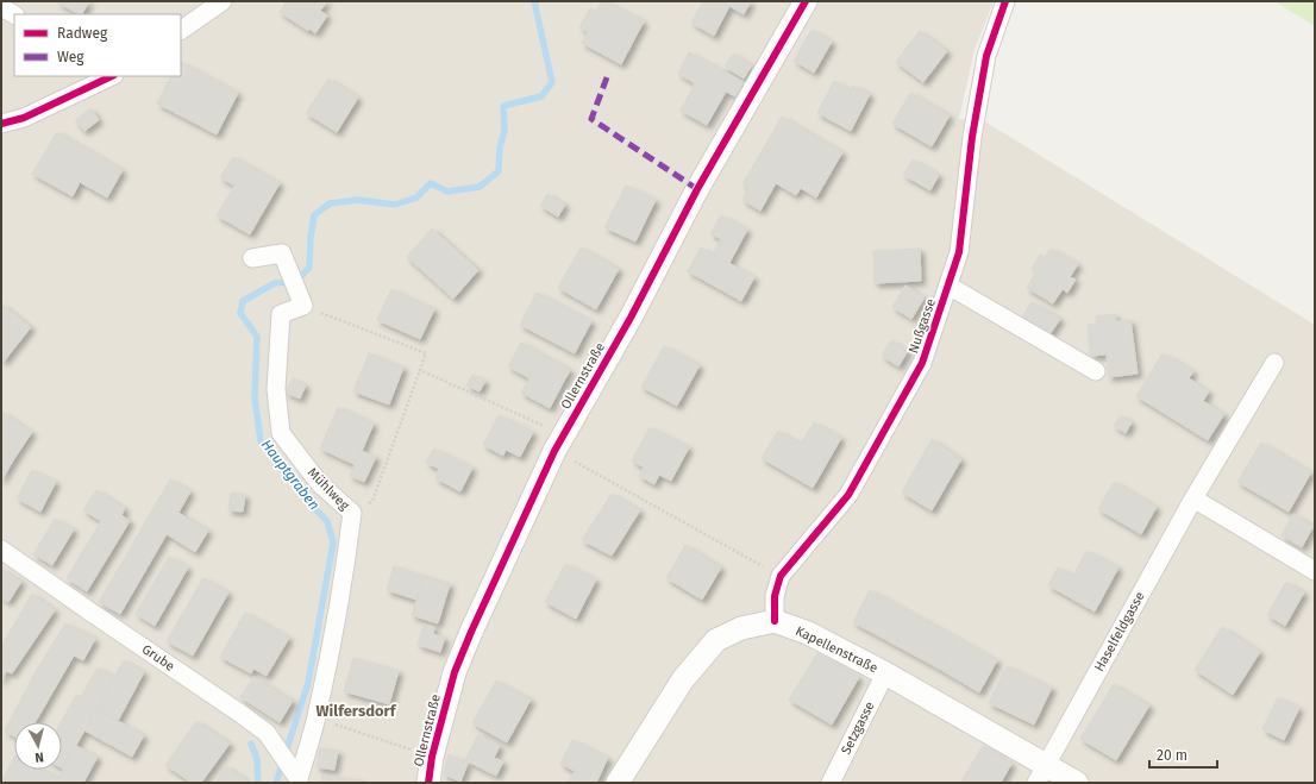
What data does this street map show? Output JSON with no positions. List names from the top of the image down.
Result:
{
  "streets": {
    "street": [
      "Nußgasse",
      "Ollernstraße",
      "Mühlweg",
      "Haselfeldgasse",
      "Kapellenstraße",
      "Grube",
      "Setzgasse"
    ]
  },
  "crossings": [
    ["Nußgasse", "Kapellenstraße"],
    ["Mühlweg", "Grube"],
    ["Haselfeldgasse", "Kapellenstraße"],
    ["Kapellenstraße", "Setzgasse"]
  ],
  "districts": ["Wilfersdorf"],
  "water": ["Hauptgraben"],
  "legend": ["Radweg", "Weg"],
  "scale_bar": "20 m",
  "north": "bottom"
}
